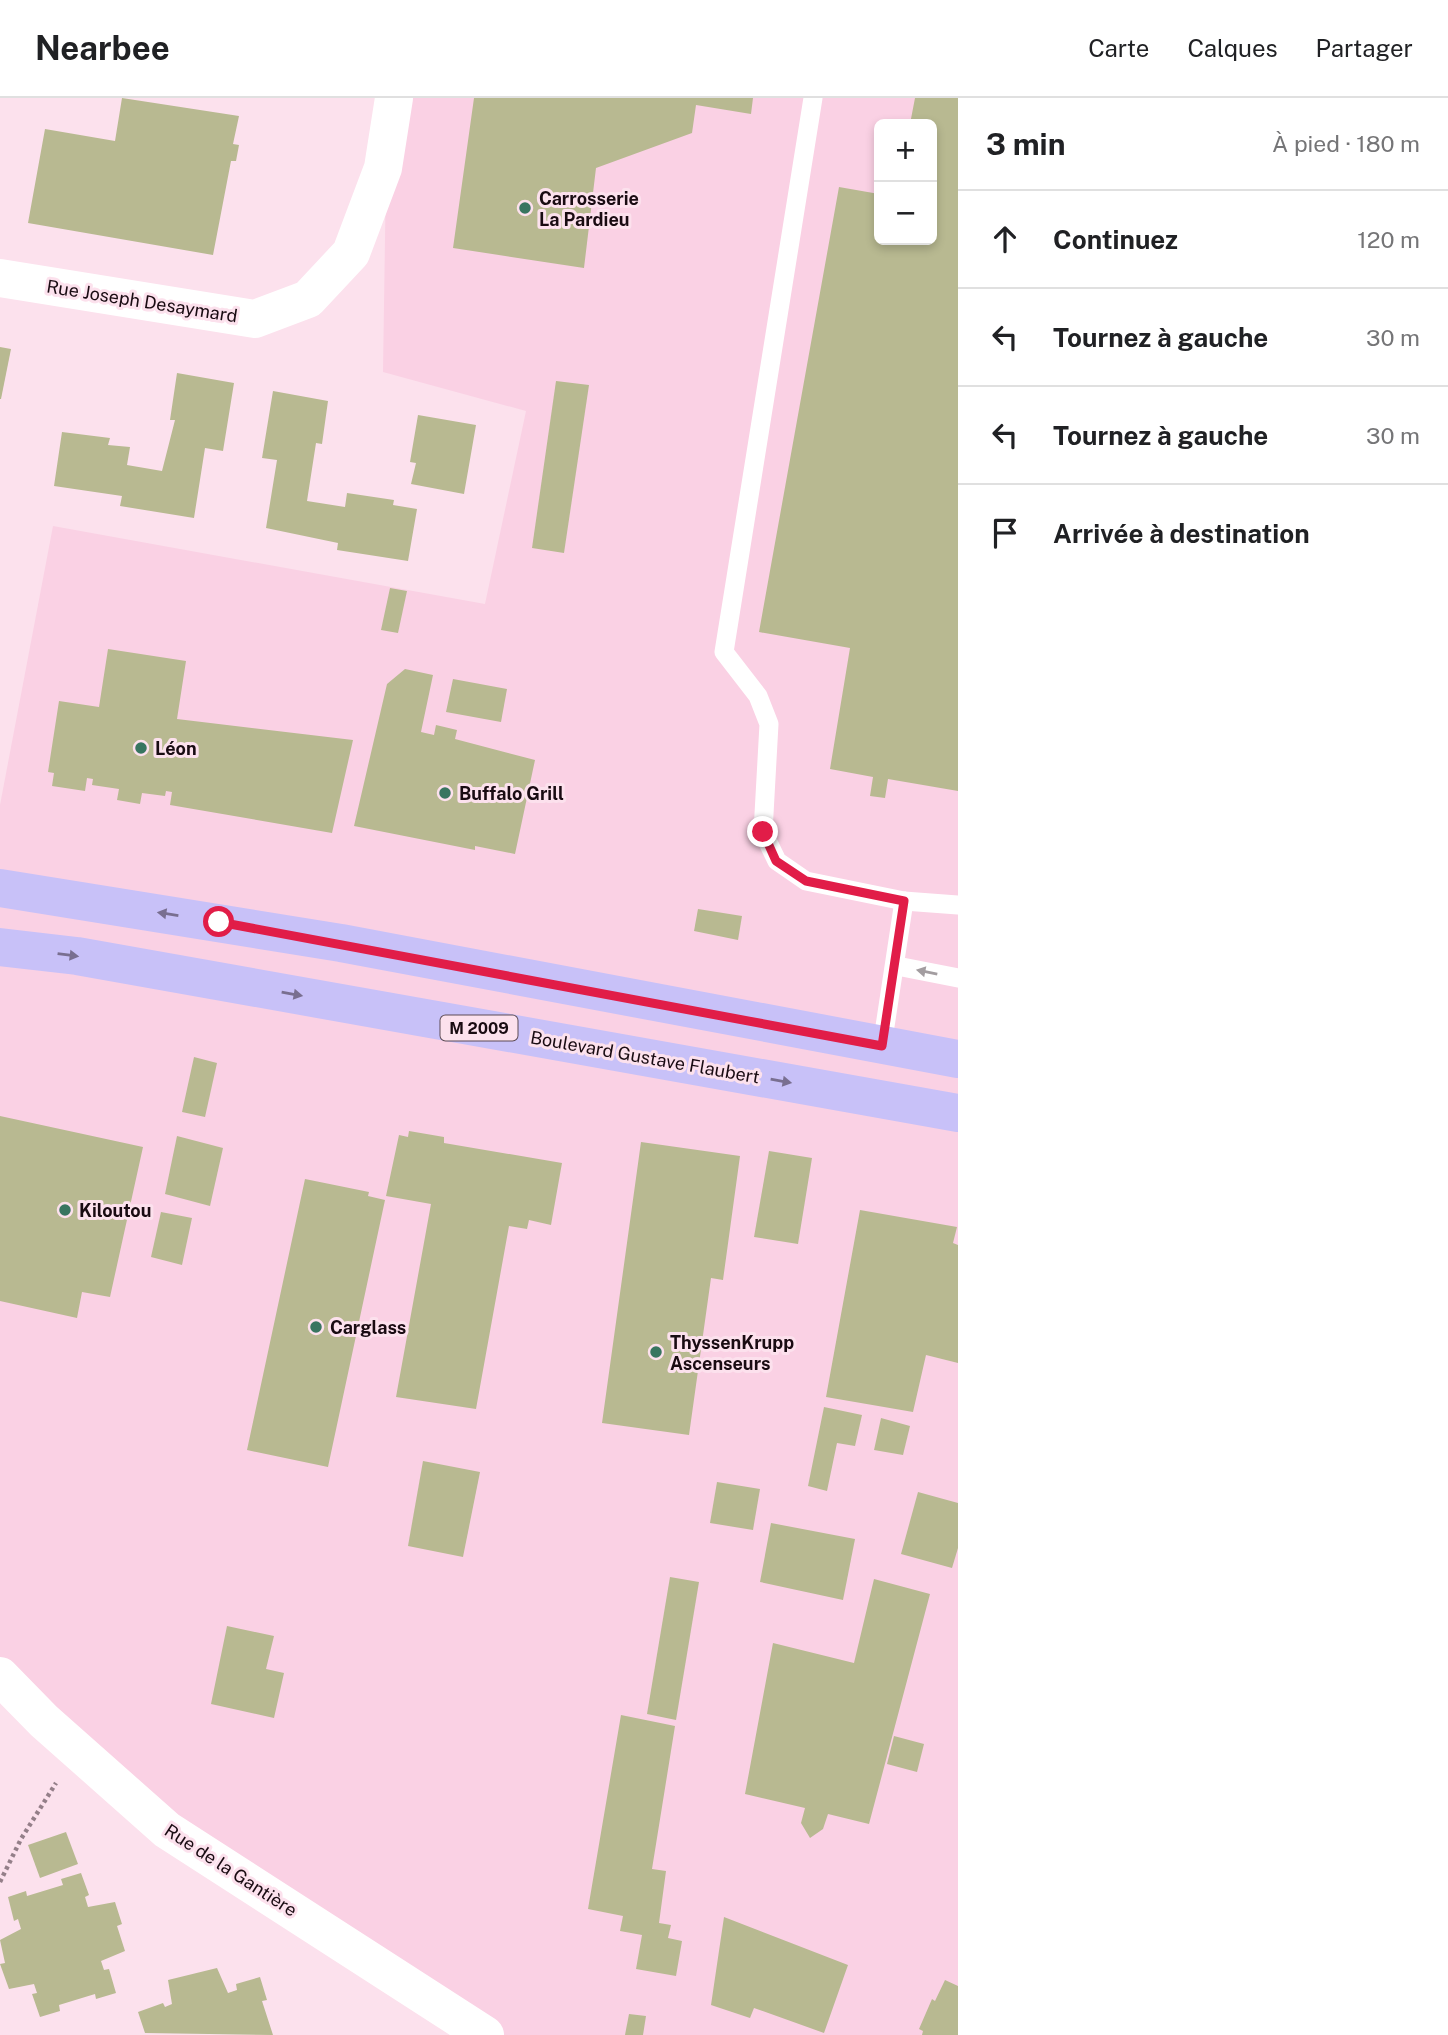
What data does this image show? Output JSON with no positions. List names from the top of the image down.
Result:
{
  "streets": {
    "main road": ["M 2009", "Boulevard Gustave Flaubert"],
    "street": ["Rue Joseph Desaymard", "Rue de la Gantière"]
  },
  "places": [
    "Carrosserie La Pardieu",
    "Léon",
    "Buffalo Grill",
    "Kiloutou",
    "Carglass",
    "ThyssenKrupp Ascenseurs"
  ],
  "page": {
    "header": "Nearbee",
    "nav": ["Carte", "Calques", "Partager"],
    "heading": ["3 min", "À pied · 180 m"],
    "map_buttons": ["+", "−"],
    "list": [
      ["Continuez", "120 m"],
      ["Tournez à gauche", "30 m"],
      ["Tournez à gauche", "30 m"],
      "Arrivée à destination"
    ]
  }
}
